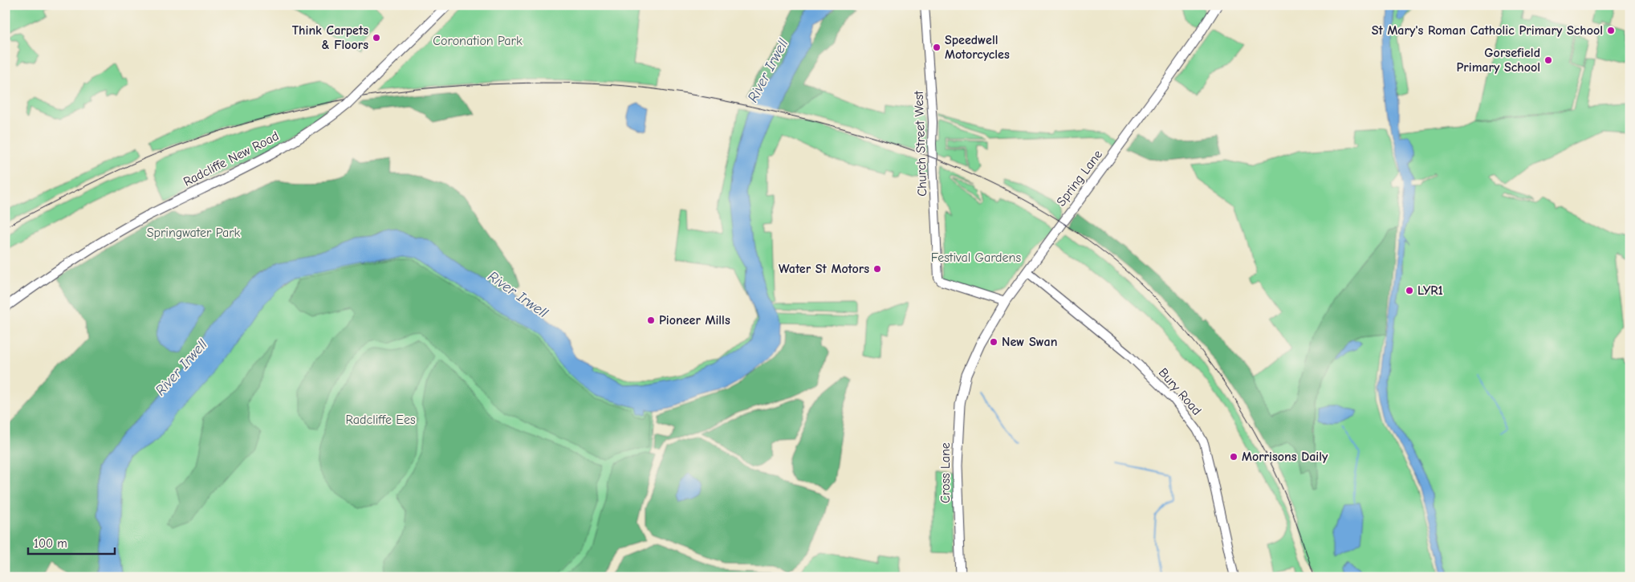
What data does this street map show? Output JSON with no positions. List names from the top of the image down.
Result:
{
  "streets": {
    "main road": ["Radcliffe New Road", "Spring Lane", "Cross Lane"],
    "street": ["Church Street West", "Bury Road"]
  },
  "crossings": [
    ["Church Street West", "Spring Lane"],
    ["Spring Lane", "Bury Road"],
    ["Spring Lane", "Cross Lane"]
  ],
  "water": ["River Irwell"],
  "parks": [
    "Coronation Park",
    "Springwater Park",
    "Festival Gardens",
    "Radcliffe Ees"
  ],
  "places": [
    "St Mary's Roman Catholic Primary School",
    "Think Carpets & Floors",
    "Speedwell Motorcycles",
    "Gorsefield Primary School",
    "Water St Motors",
    "LYR1",
    "Pioneer Mills",
    "New Swan",
    "Morrisons Daily"
  ],
  "scale_bar": "100 m"
}
